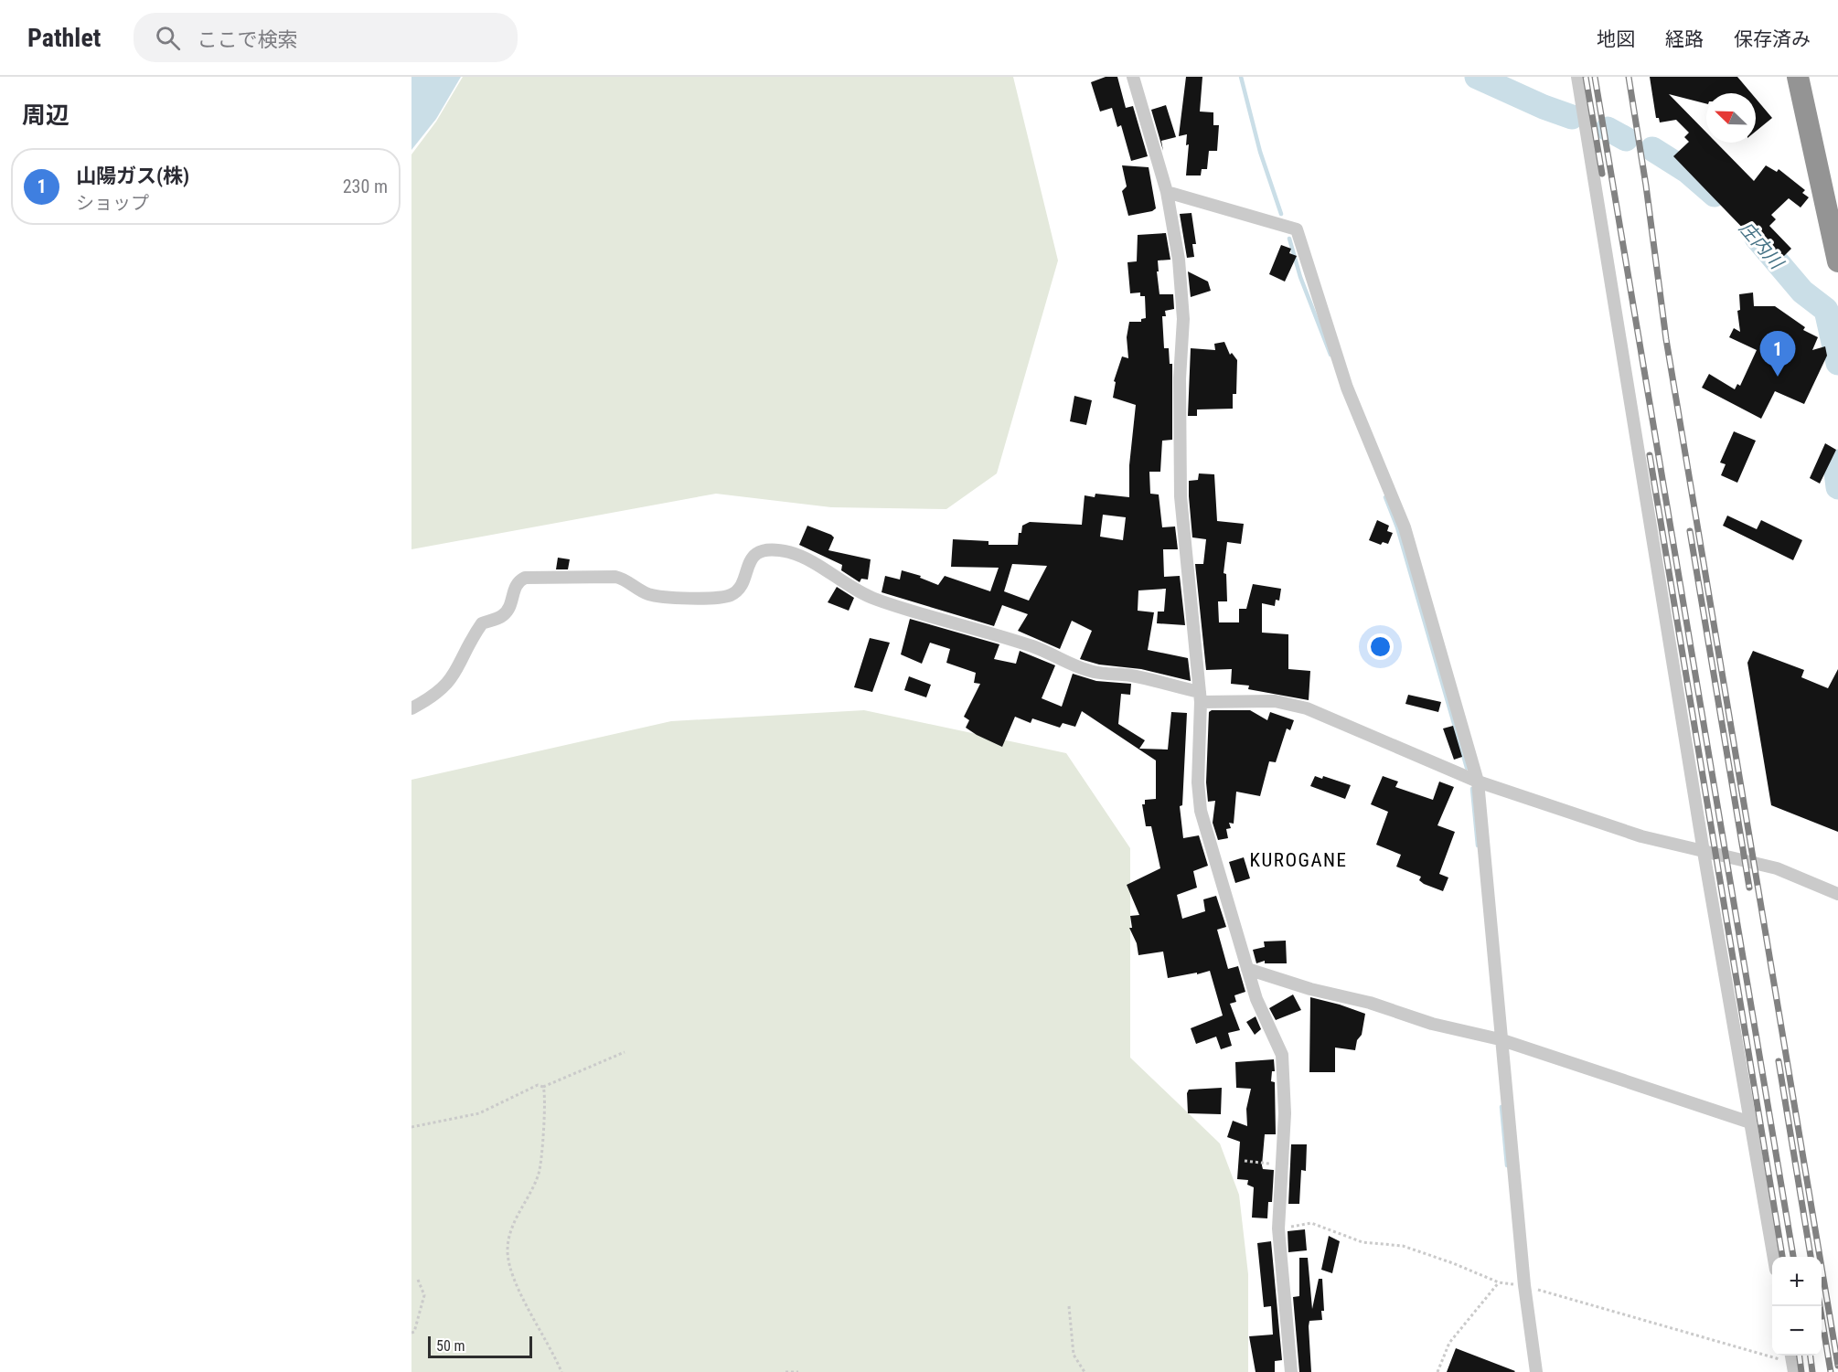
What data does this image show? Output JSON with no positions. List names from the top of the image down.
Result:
{
  "districts": ["KUROGANE"],
  "water": ["庄内川"],
  "scale_bar": "50 m",
  "north": "top left",
  "page": {
    "header": "Pathlet",
    "search": "ここで検索",
    "nav": ["地図", "経路", "保存済み"],
    "heading": "周辺",
    "list": [
      {
        "mark": "1",
        "name": "山陽ガス(株)",
        "note": "ショップ",
        "value": "230 m"
      }
    ],
    "pins": "1",
    "map_buttons": ["+", "−"],
    "scale": "50 m"
  }
}
